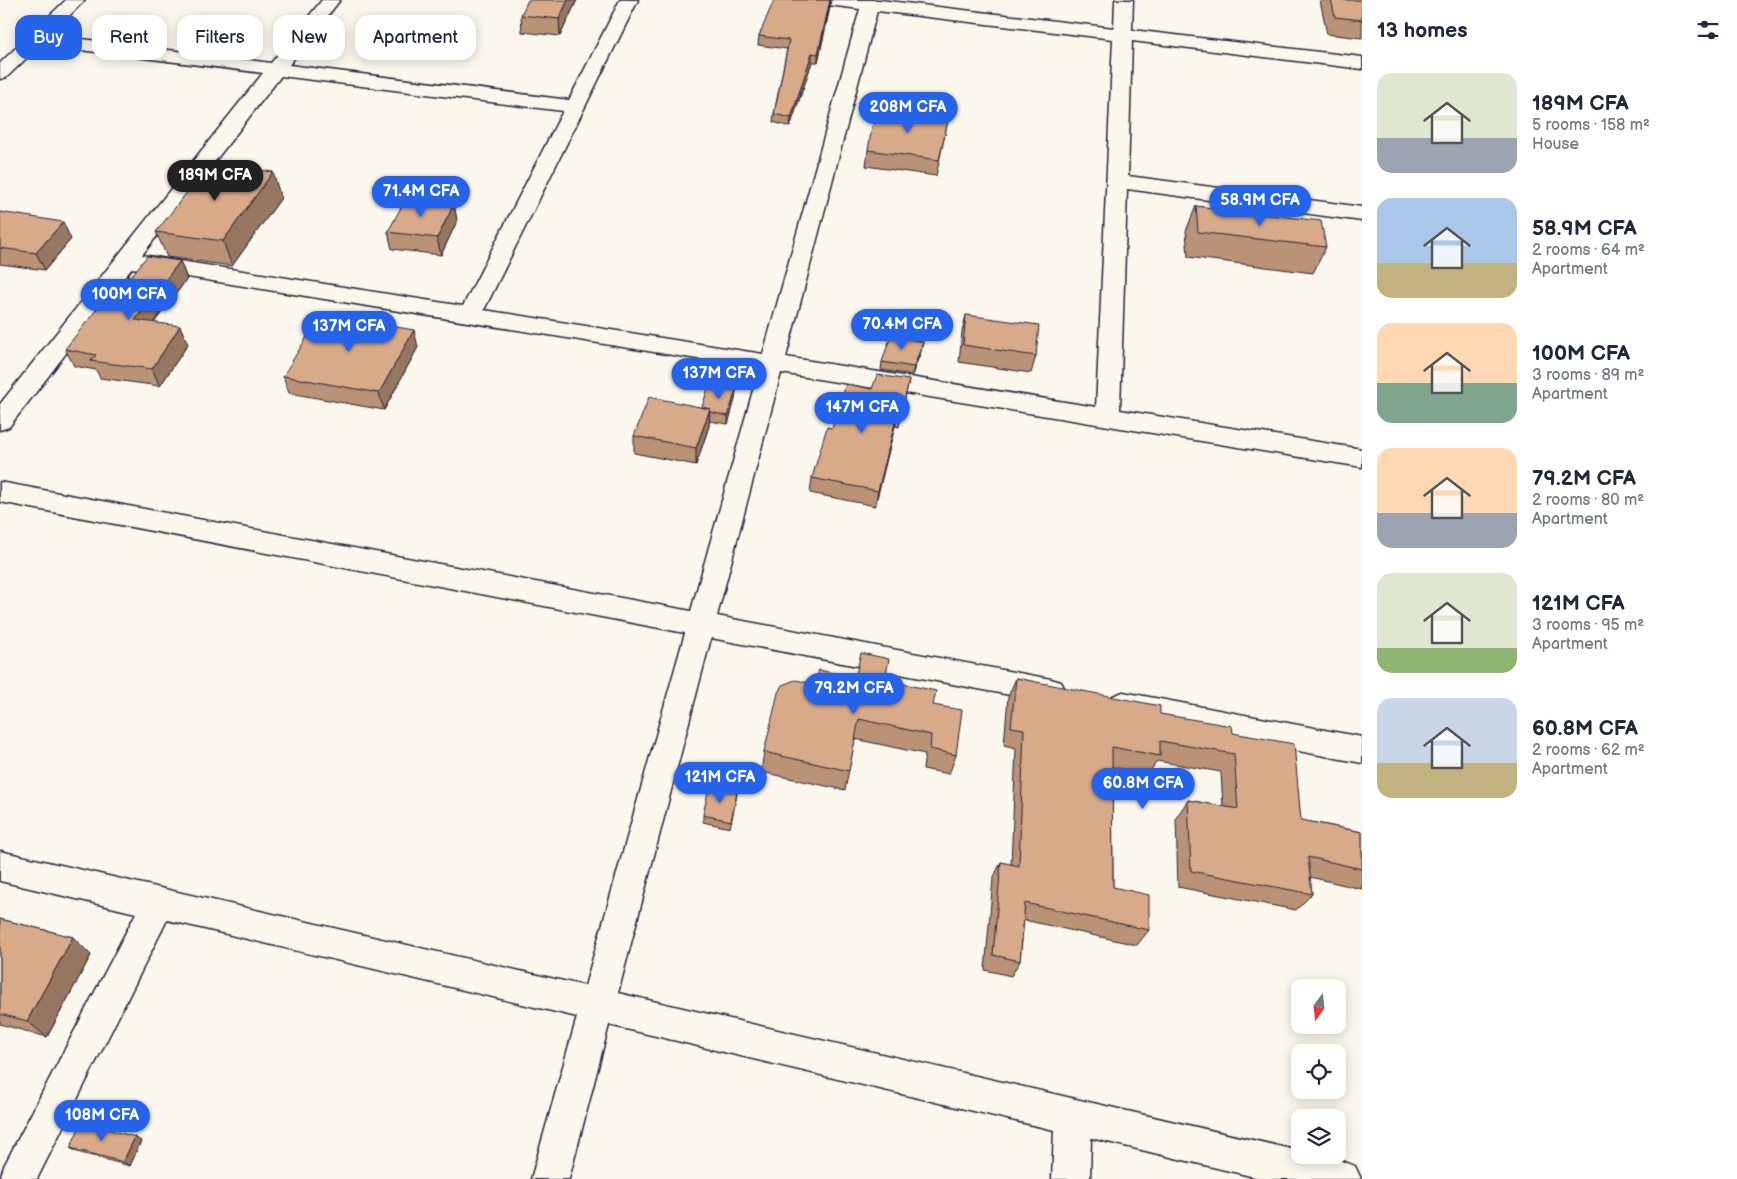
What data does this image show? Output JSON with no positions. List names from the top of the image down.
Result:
{
  "north": "bottom",
  "page": {
    "heading": "13 homes",
    "chip": [
      "Buy",
      "Rent",
      "Filters",
      "New",
      "Apartment"
    ],
    "list": [
      {
        "name": "189M CFA",
        "note": "5 rooms · 158 m² · House"
      },
      {
        "name": "58.9M CFA",
        "note": "2 rooms · 64 m² · Apartment"
      },
      {
        "name": "100M CFA",
        "note": "3 rooms · 89 m² · Apartment"
      },
      {
        "name": "79.2M CFA",
        "note": "2 rooms · 80 m² · Apartment"
      },
      {
        "name": "121M CFA",
        "note": "3 rooms · 95 m² · Apartment"
      },
      {
        "name": "60.8M CFA",
        "note": "2 rooms · 62 m² · Apartment"
      }
    ],
    "price": [
      "208M CFA",
      "189M CFA",
      "71.4M CFA",
      "58.9M CFA",
      "100M CFA",
      "70.4M CFA",
      "137M CFA",
      "137M CFA",
      "147M CFA",
      "79.2M CFA",
      "121M CFA",
      "60.8M CFA",
      "108M CFA"
    ]
  }
}
